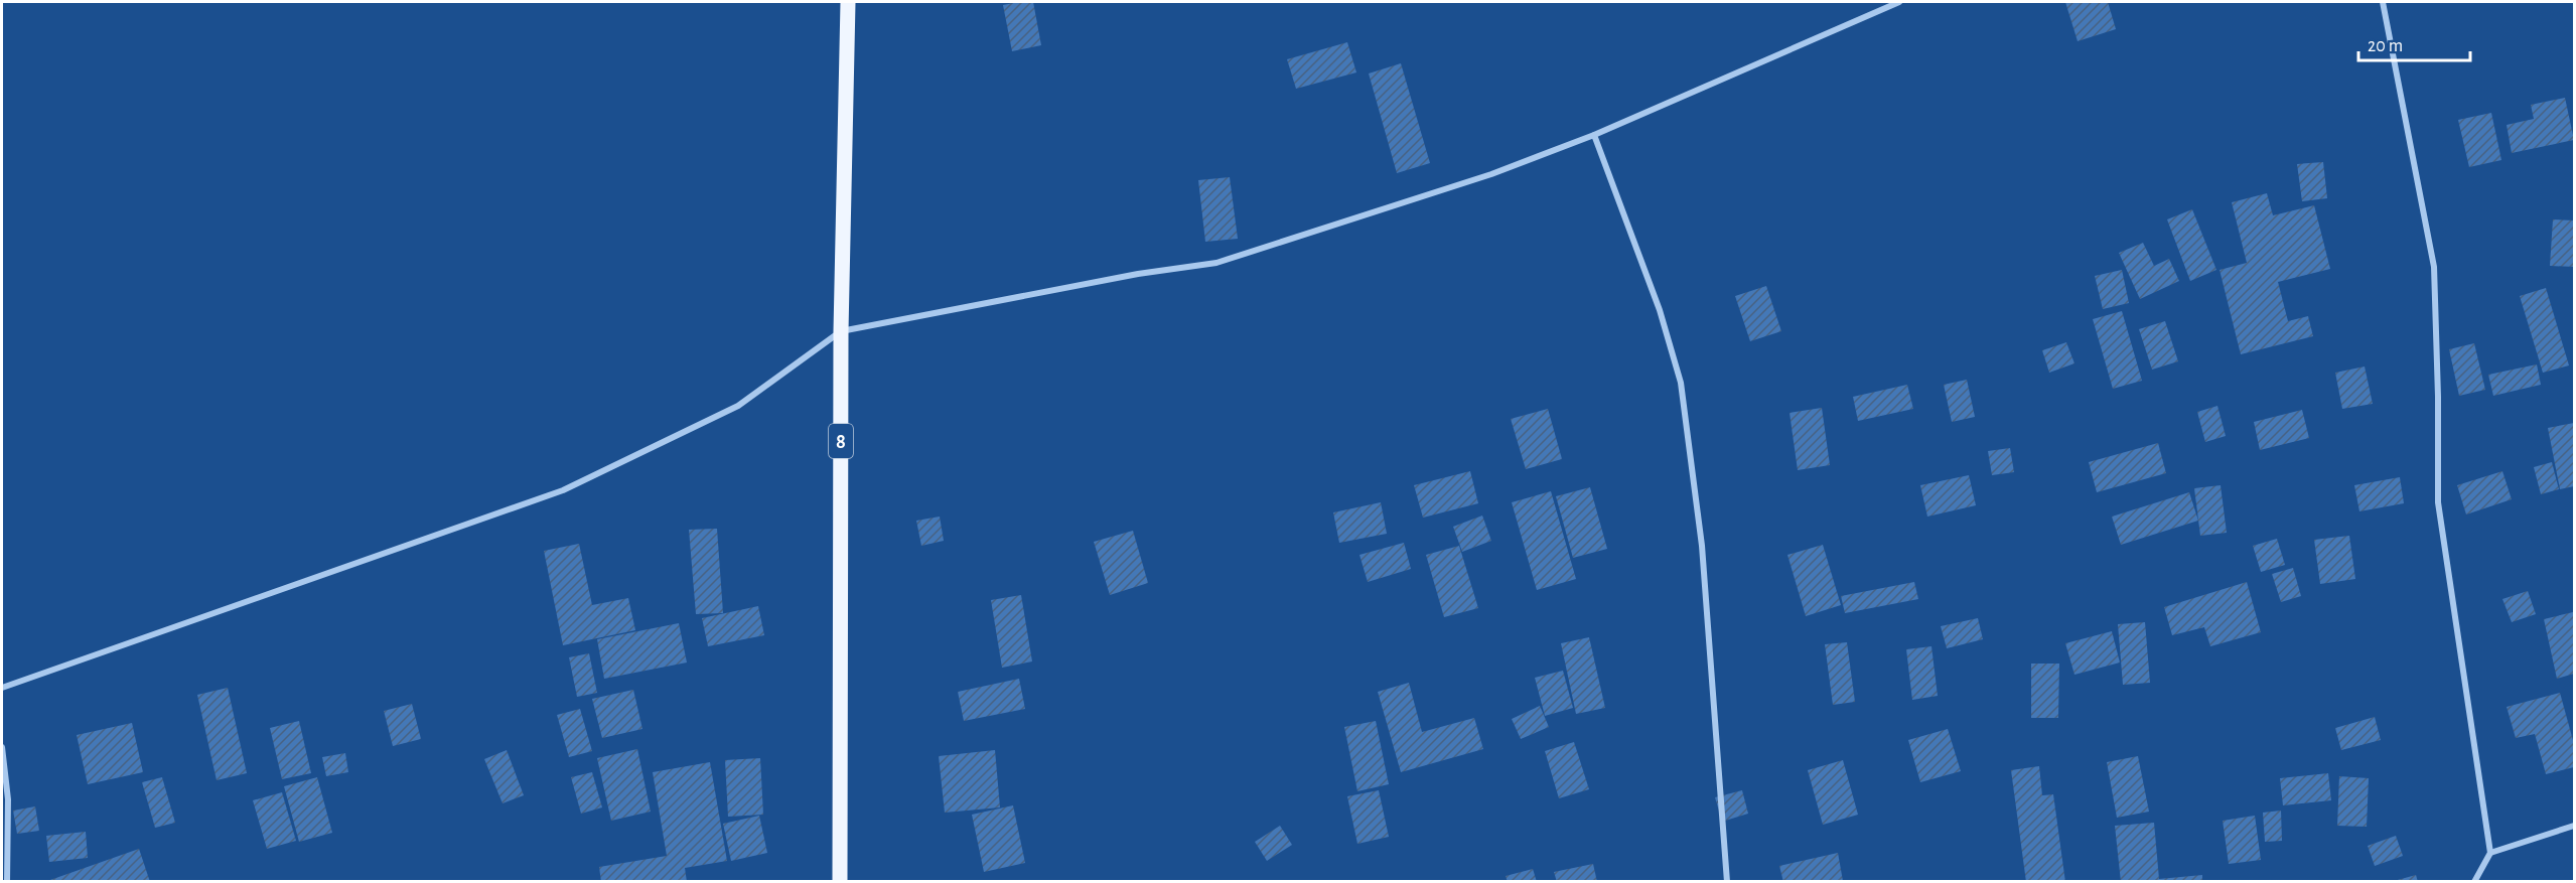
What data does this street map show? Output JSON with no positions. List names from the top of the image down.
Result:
{
  "streets": {
    "main road": ["8"]
  },
  "scale_bar": "20 m"
}
